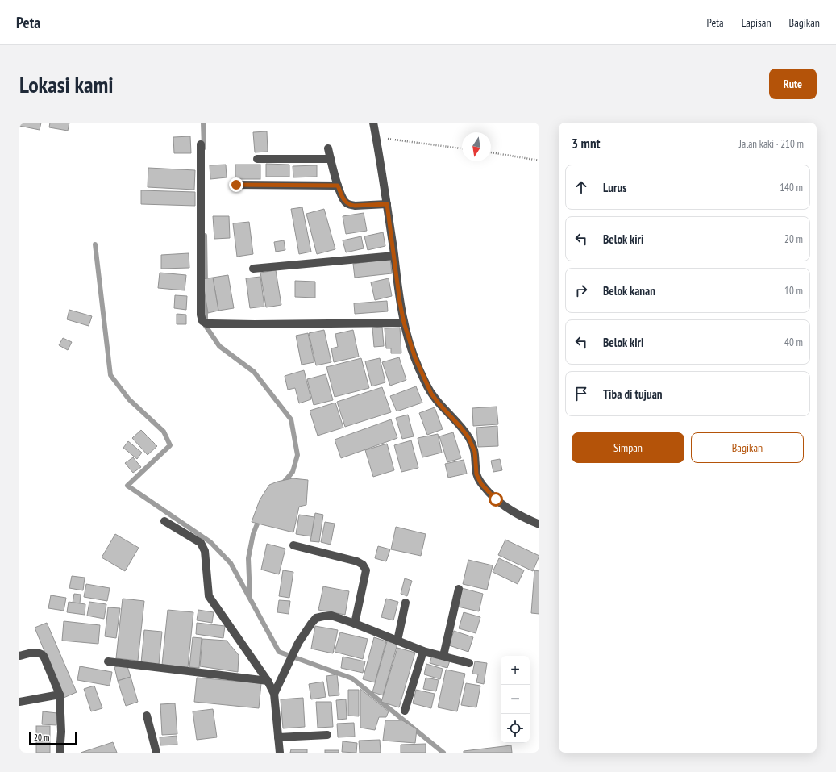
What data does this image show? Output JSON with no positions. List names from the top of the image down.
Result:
{
  "scale_bar": "20 m",
  "north": "bottom",
  "page": {
    "header": "Peta",
    "nav": ["Peta", "Lapisan", "Bagikan"],
    "buttons": [
      "Rute",
      ["Simpan", "Bagikan"]
    ],
    "title": "Lokasi kami",
    "heading": ["3 mnt", "Jalan kaki · 210 m"],
    "list": [
      ["Lurus", "140 m"],
      ["Belok kiri", "20 m"],
      ["Belok kanan", "10 m"],
      ["Belok kiri", "40 m"],
      "Tiba di tujuan"
    ],
    "map_buttons": ["+", "−"],
    "scale": "20 m"
  }
}
